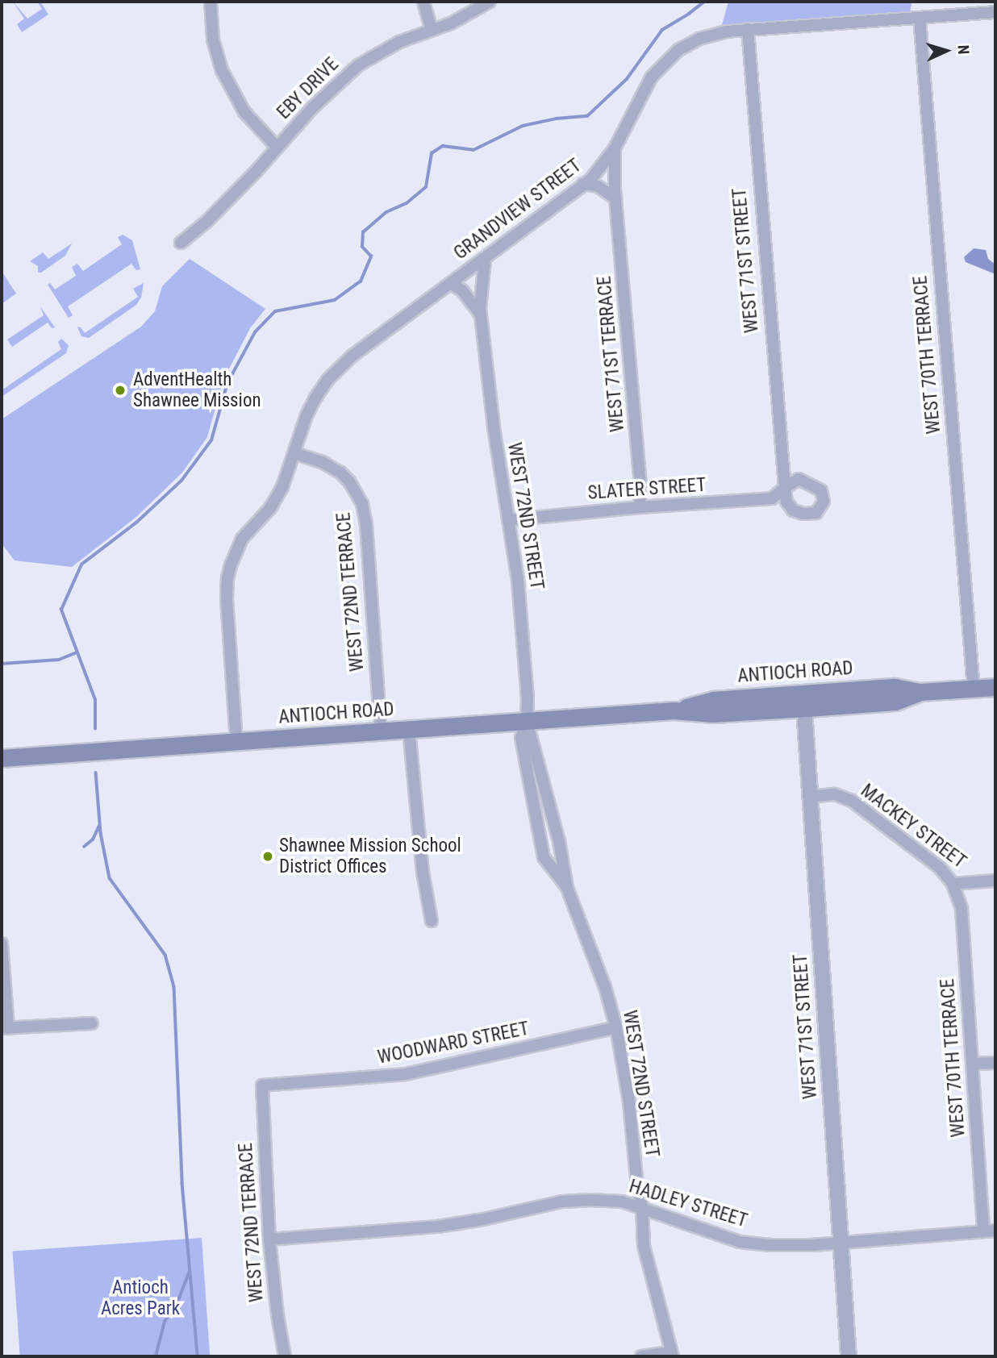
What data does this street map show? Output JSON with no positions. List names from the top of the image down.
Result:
{
  "streets": {
    "main road": ["ANTIOCH ROAD"],
    "street": [
      "EBY DRIVE",
      "GRANDVIEW STREET",
      "WEST 71ST STREET",
      "WEST 71ST TERRACE",
      "WEST 70TH TERRACE",
      "SLATER STREET",
      "WEST 72ND STREET",
      "WEST 72ND TERRACE",
      "MACKEY STREET",
      "WOODWARD STREET",
      "HADLEY STREET"
    ]
  },
  "crossings": [
    ["GRANDVIEW STREET", "WEST 71ST STREET"],
    ["GRANDVIEW STREET", "WEST 71ST TERRACE"],
    ["GRANDVIEW STREET", "WEST 70TH TERRACE"],
    ["GRANDVIEW STREET", "WEST 72ND STREET"],
    ["GRANDVIEW STREET", "WEST 72ND TERRACE"],
    ["GRANDVIEW STREET", "ANTIOCH ROAD"],
    ["WEST 71ST STREET", "SLATER STREET"],
    ["WEST 71ST STREET", "ANTIOCH ROAD"],
    ["WEST 71ST STREET", "MACKEY STREET"],
    ["WEST 71ST STREET", "HADLEY STREET"],
    ["WEST 71ST TERRACE", "SLATER STREET"],
    ["WEST 70TH TERRACE", "ANTIOCH ROAD"],
    ["WEST 70TH TERRACE", "MACKEY STREET"],
    ["WEST 70TH TERRACE", "HADLEY STREET"],
    ["SLATER STREET", "WEST 72ND STREET"],
    ["WEST 72ND STREET", "ANTIOCH ROAD"],
    ["WEST 72ND STREET", "WOODWARD STREET"],
    ["WEST 72ND STREET", "HADLEY STREET"],
    ["WEST 72ND TERRACE", "ANTIOCH ROAD"],
    ["WEST 72ND TERRACE", "WOODWARD STREET"],
    ["WEST 72ND TERRACE", "HADLEY STREET"]
  ],
  "parks": ["Antioch Acres Park"],
  "places": ["AdventHealth Shawnee Mission", "Shawnee Mission School District Offices"],
  "north": "right"
}
